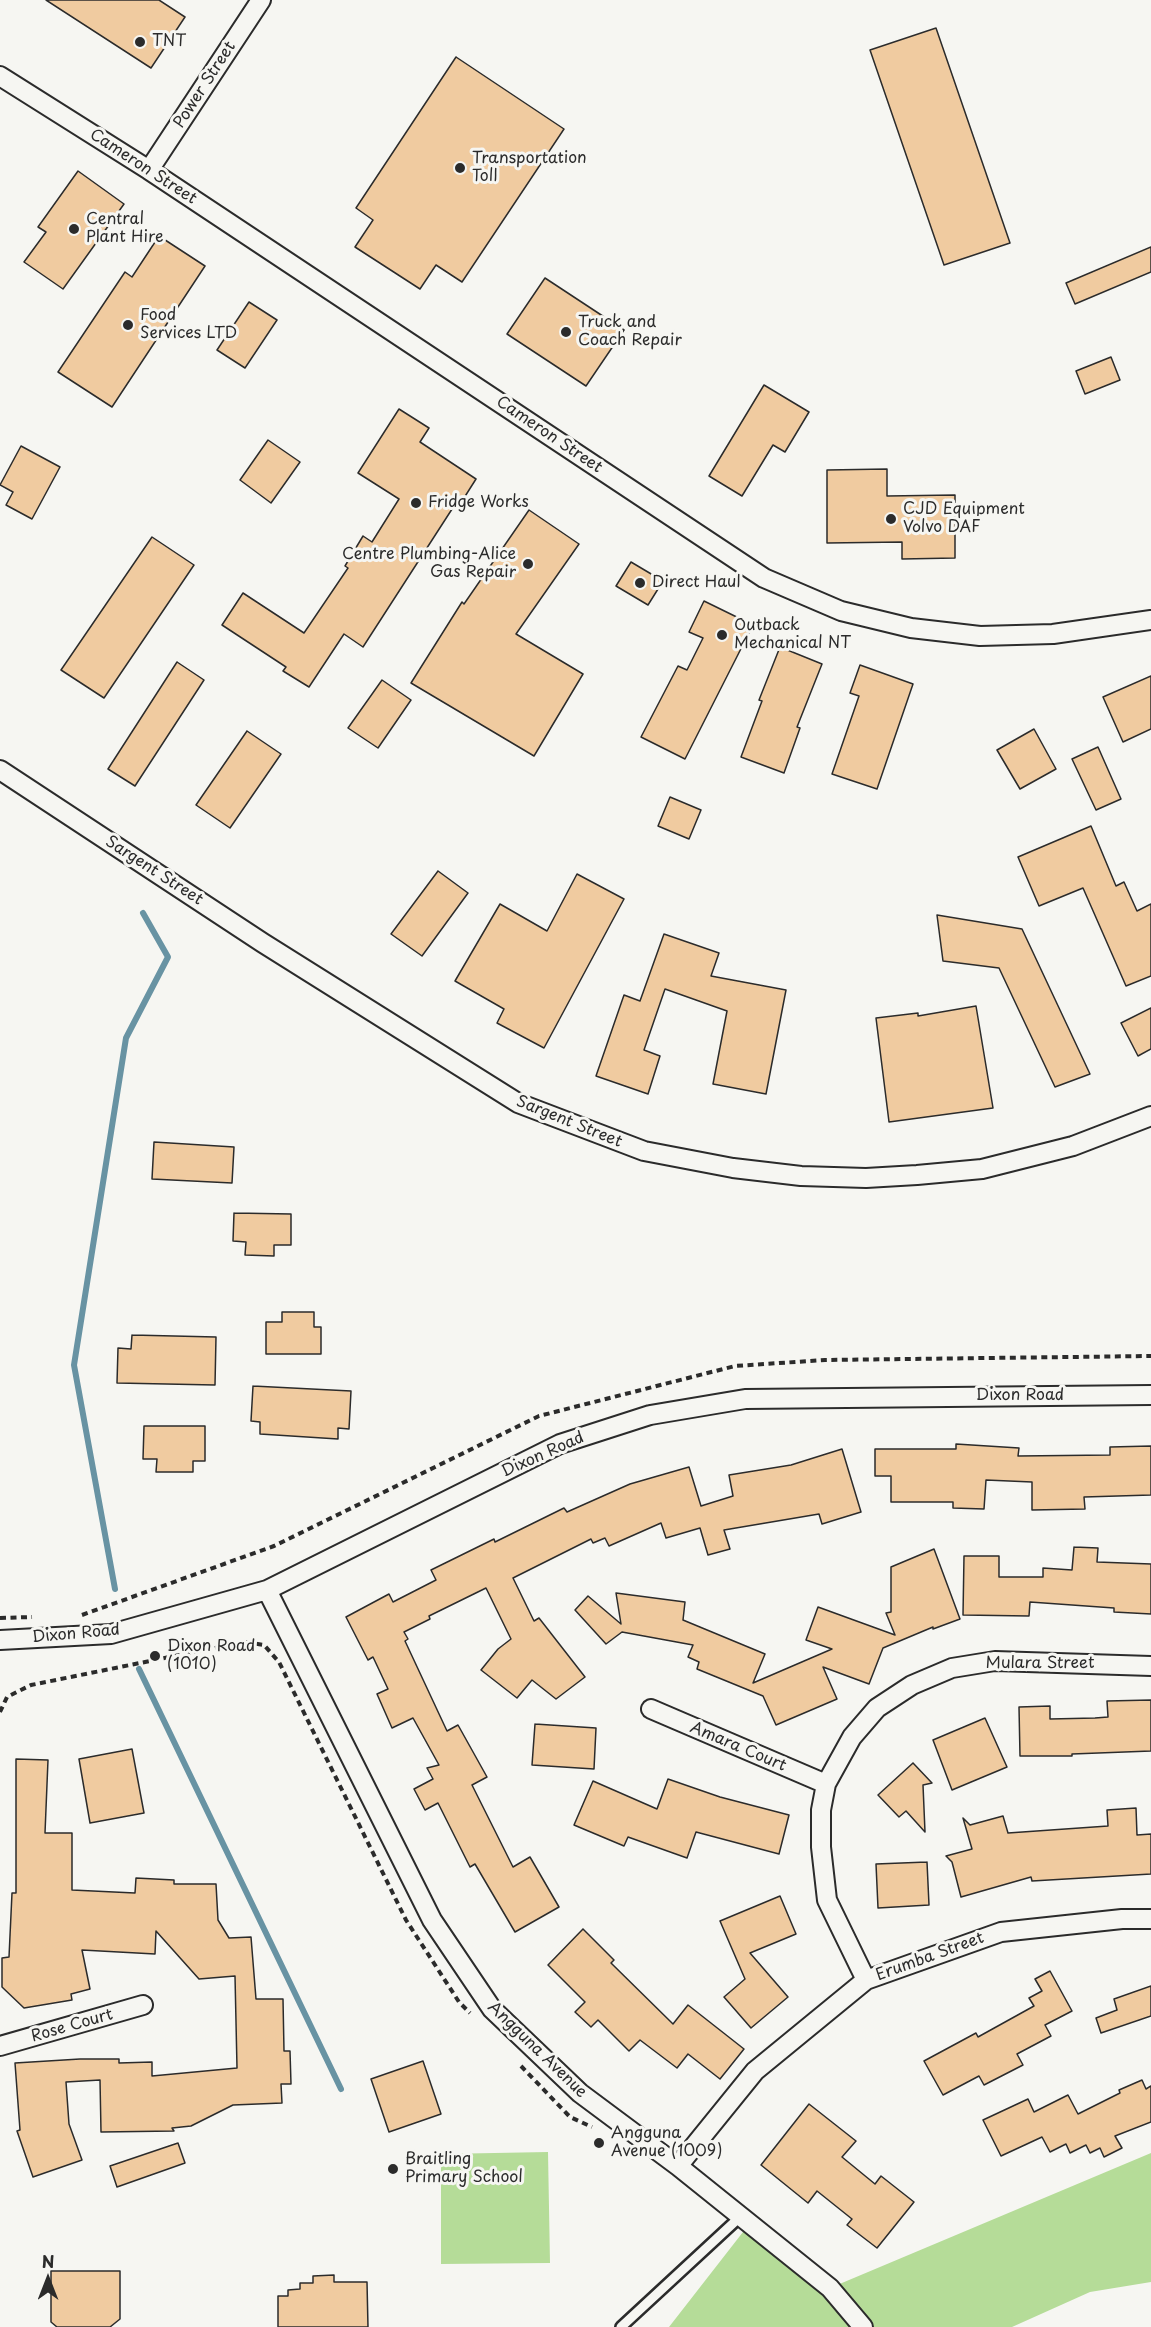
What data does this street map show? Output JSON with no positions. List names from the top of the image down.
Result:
{
  "streets": {
    "street": [
      "Power Street",
      "Cameron Street",
      "Sargent Street",
      "Dixon Road",
      "Mulara Street",
      "Amara Court",
      "Erumba Street",
      "Rose Court",
      "Angguna Avenue"
    ]
  },
  "crossings": [
    ["Power Street", "Cameron Street"],
    ["Dixon Road", "Angguna Avenue"],
    ["Mulara Street", "Amara Court"],
    ["Mulara Street", "Erumba Street"],
    ["Erumba Street", "Angguna Avenue"]
  ],
  "places": [
    "TNT",
    "Transportation Toll",
    "Central Plant Hire",
    "Food Services LTD",
    "Truck and Coach Repair",
    "Fridge Works",
    "CJD Equipment Volvo DAF",
    "Centre Plumbing-Alice Gas Repair",
    "Direct Haul",
    "Outback Mechanical NT",
    "Dixon Road (1010)",
    "Angguna Avenue (1009)",
    "Braitling Primary School"
  ],
  "north": "top"
}
